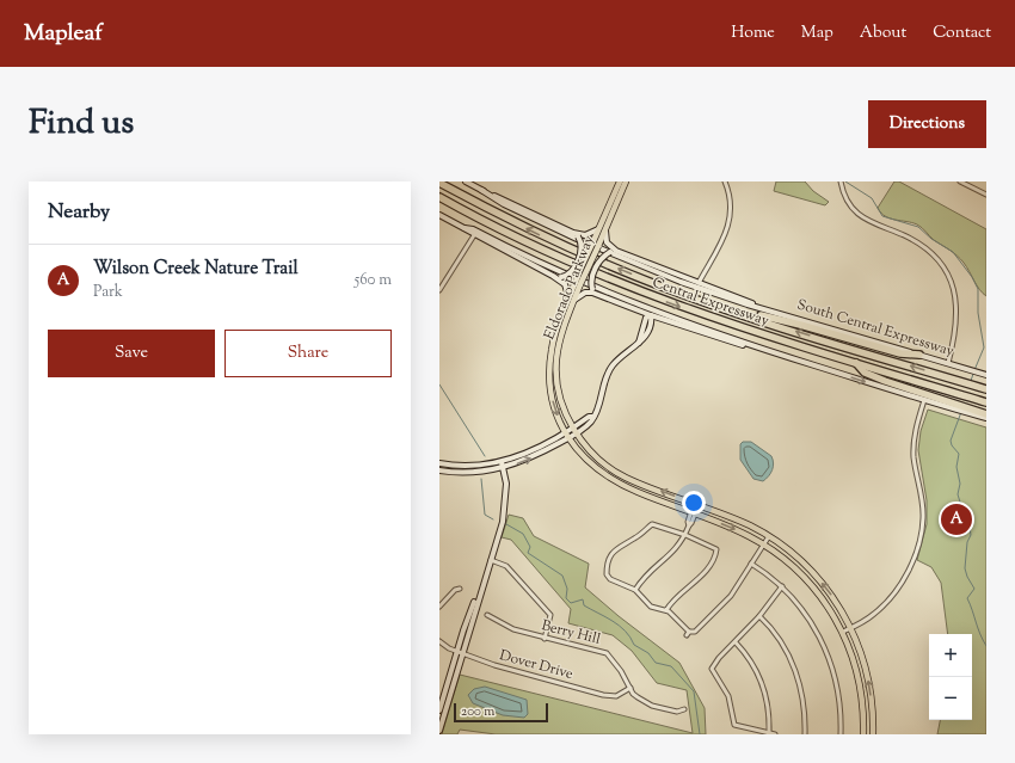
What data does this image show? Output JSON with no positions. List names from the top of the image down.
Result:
{
  "streets": {
    "highway": ["Central Expressway"],
    "main road": ["Eldorado Parkway", "South Central Expressway"],
    "street": ["Berry Hill", "Dover Drive"]
  },
  "crossings": [
    ["Berry Hill", "Dover Drive"]
  ],
  "scale_bar": "200 m",
  "page": {
    "header": "Mapleaf",
    "nav": [
      "Home",
      "Map",
      "About",
      "Contact"
    ],
    "title": "Find us",
    "buttons": [
      "Directions",
      ["Save", "Share"]
    ],
    "heading": "Nearby",
    "list": [
      {
        "mark": "A",
        "name": "Wilson Creek Nature Trail",
        "note": "Park",
        "value": "560 m"
      }
    ],
    "pins": "A",
    "map_buttons": ["+", "−"],
    "scale": "200 m"
  }
}
